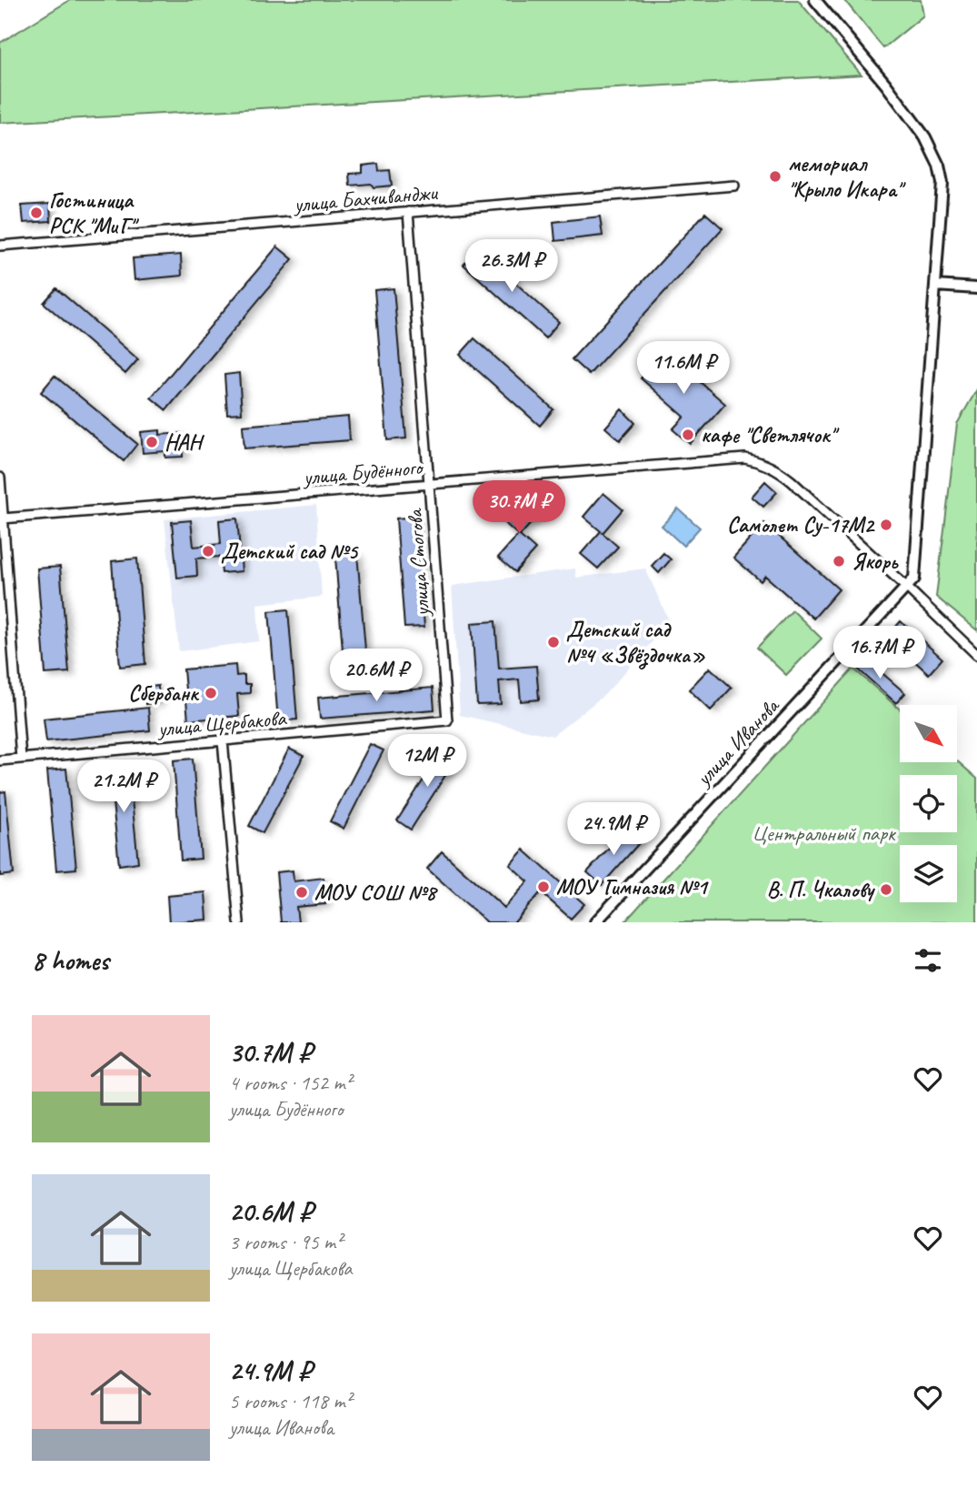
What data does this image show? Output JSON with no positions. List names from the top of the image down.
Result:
{
  "streets": {
    "street": [
      "улица Бахчиванджи",
      "улица Будённого",
      "улица Стогова",
      "улица Щербакова",
      "улица Иванова"
    ]
  },
  "crossings": [
    ["улица Бахчиванджи", "улица Стогова"],
    ["улица Будённого", "улица Стогова"],
    ["улица Будённого", "улица Иванова"],
    ["улица Стогова", "улица Щербакова"]
  ],
  "parks": ["Центральный парк"],
  "places": [
    "мемориал \"Крыло Икара\"",
    "Гостиница РСК \"МиГ\"",
    "кафе \"Светлячок\"",
    "НАН",
    "Самолет Су-17М2",
    "Детский сад №5",
    "Якорь",
    "Детский сад №4 «Звёздочка»",
    "Сбербанк",
    "МОУ Гимназия №1",
    "В. П. Чкалову",
    "МОУ СОШ №8"
  ],
  "north": "bottom right",
  "page": {
    "price": [
      "26.3M ₽",
      "11.6M ₽",
      "30.7M ₽",
      "16.7M ₽",
      "20.6M ₽",
      "12M ₽",
      "21.2M ₽",
      "24.9M ₽"
    ],
    "heading": "8 homes",
    "list": [
      {
        "name": "30.7M ₽",
        "note": "4 rooms · 152 m² · улица Будённого"
      },
      {
        "name": "20.6M ₽",
        "note": "3 rooms · 95 m² · улица Щербакова"
      },
      {
        "name": "24.9M ₽",
        "note": "5 rooms · 118 m² · улица Иванова"
      }
    ]
  }
}
